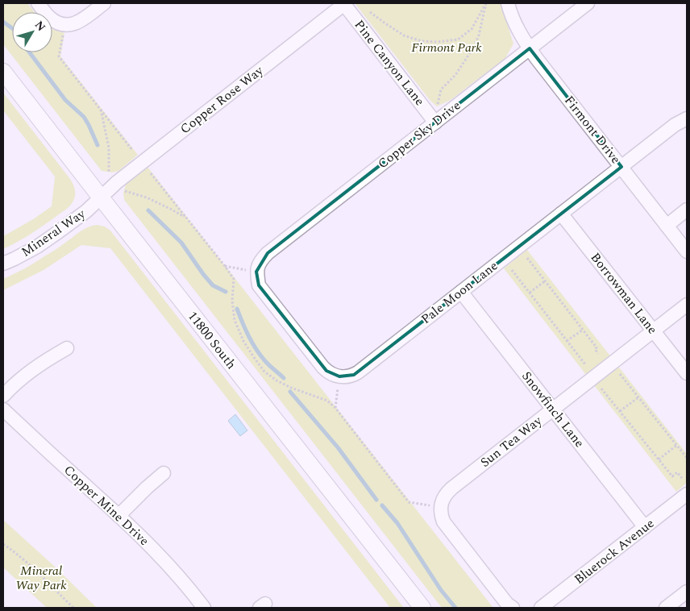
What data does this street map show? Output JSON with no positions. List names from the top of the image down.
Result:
{
  "streets": {
    "main road": ["11800 South"],
    "street": [
      "Pine Canyon Lane",
      "Copper Rose Way",
      "Firmont Drive",
      "Copper Sky Drive",
      "Mineral Way",
      "Pale Moon Lane",
      "Borrowman Lane",
      "Snowfinch Lane",
      "Sun Tea Way",
      "Copper Mine Drive",
      "Bluerock Avenue"
    ]
  },
  "crossings": [
    ["Pine Canyon Lane", "Copper Rose Way"],
    ["Pine Canyon Lane", "Copper Sky Drive"],
    ["Copper Rose Way", "Mineral Way"],
    ["Copper Rose Way", "11800 South"],
    ["Firmont Drive", "Copper Sky Drive"],
    ["Firmont Drive", "Pale Moon Lane"],
    ["Copper Sky Drive", "Pale Moon Lane"],
    ["Mineral Way", "11800 South"],
    ["Pale Moon Lane", "Borrowman Lane"],
    ["Pale Moon Lane", "Snowfinch Lane"],
    ["Borrowman Lane", "Sun Tea Way"],
    ["Snowfinch Lane", "Sun Tea Way"],
    ["Snowfinch Lane", "Bluerock Avenue"]
  ],
  "parks": ["Firmont Park", "Mineral Way Park"],
  "north": "top right"
}
